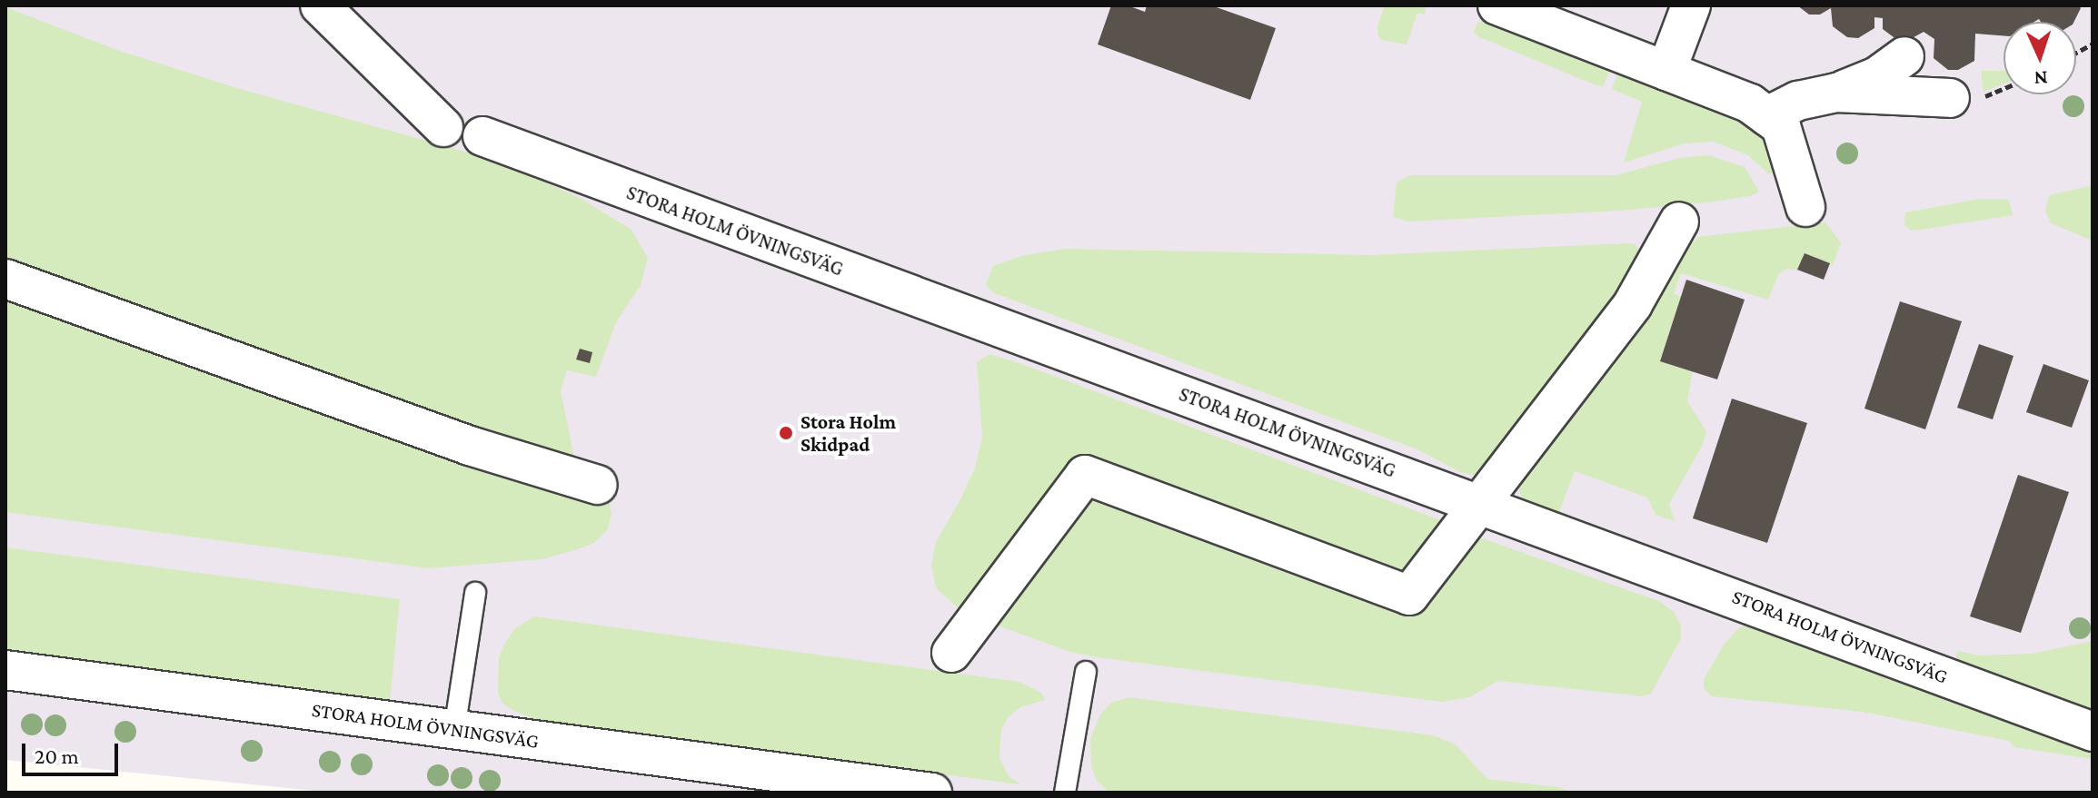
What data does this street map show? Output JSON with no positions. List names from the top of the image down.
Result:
{
  "streets": {
    "street": ["STORA HOLM ÖVNINGSVÄG"]
  },
  "places": ["Stora Holm Skidpad"],
  "scale_bar": "20 m",
  "north": "bottom"
}
